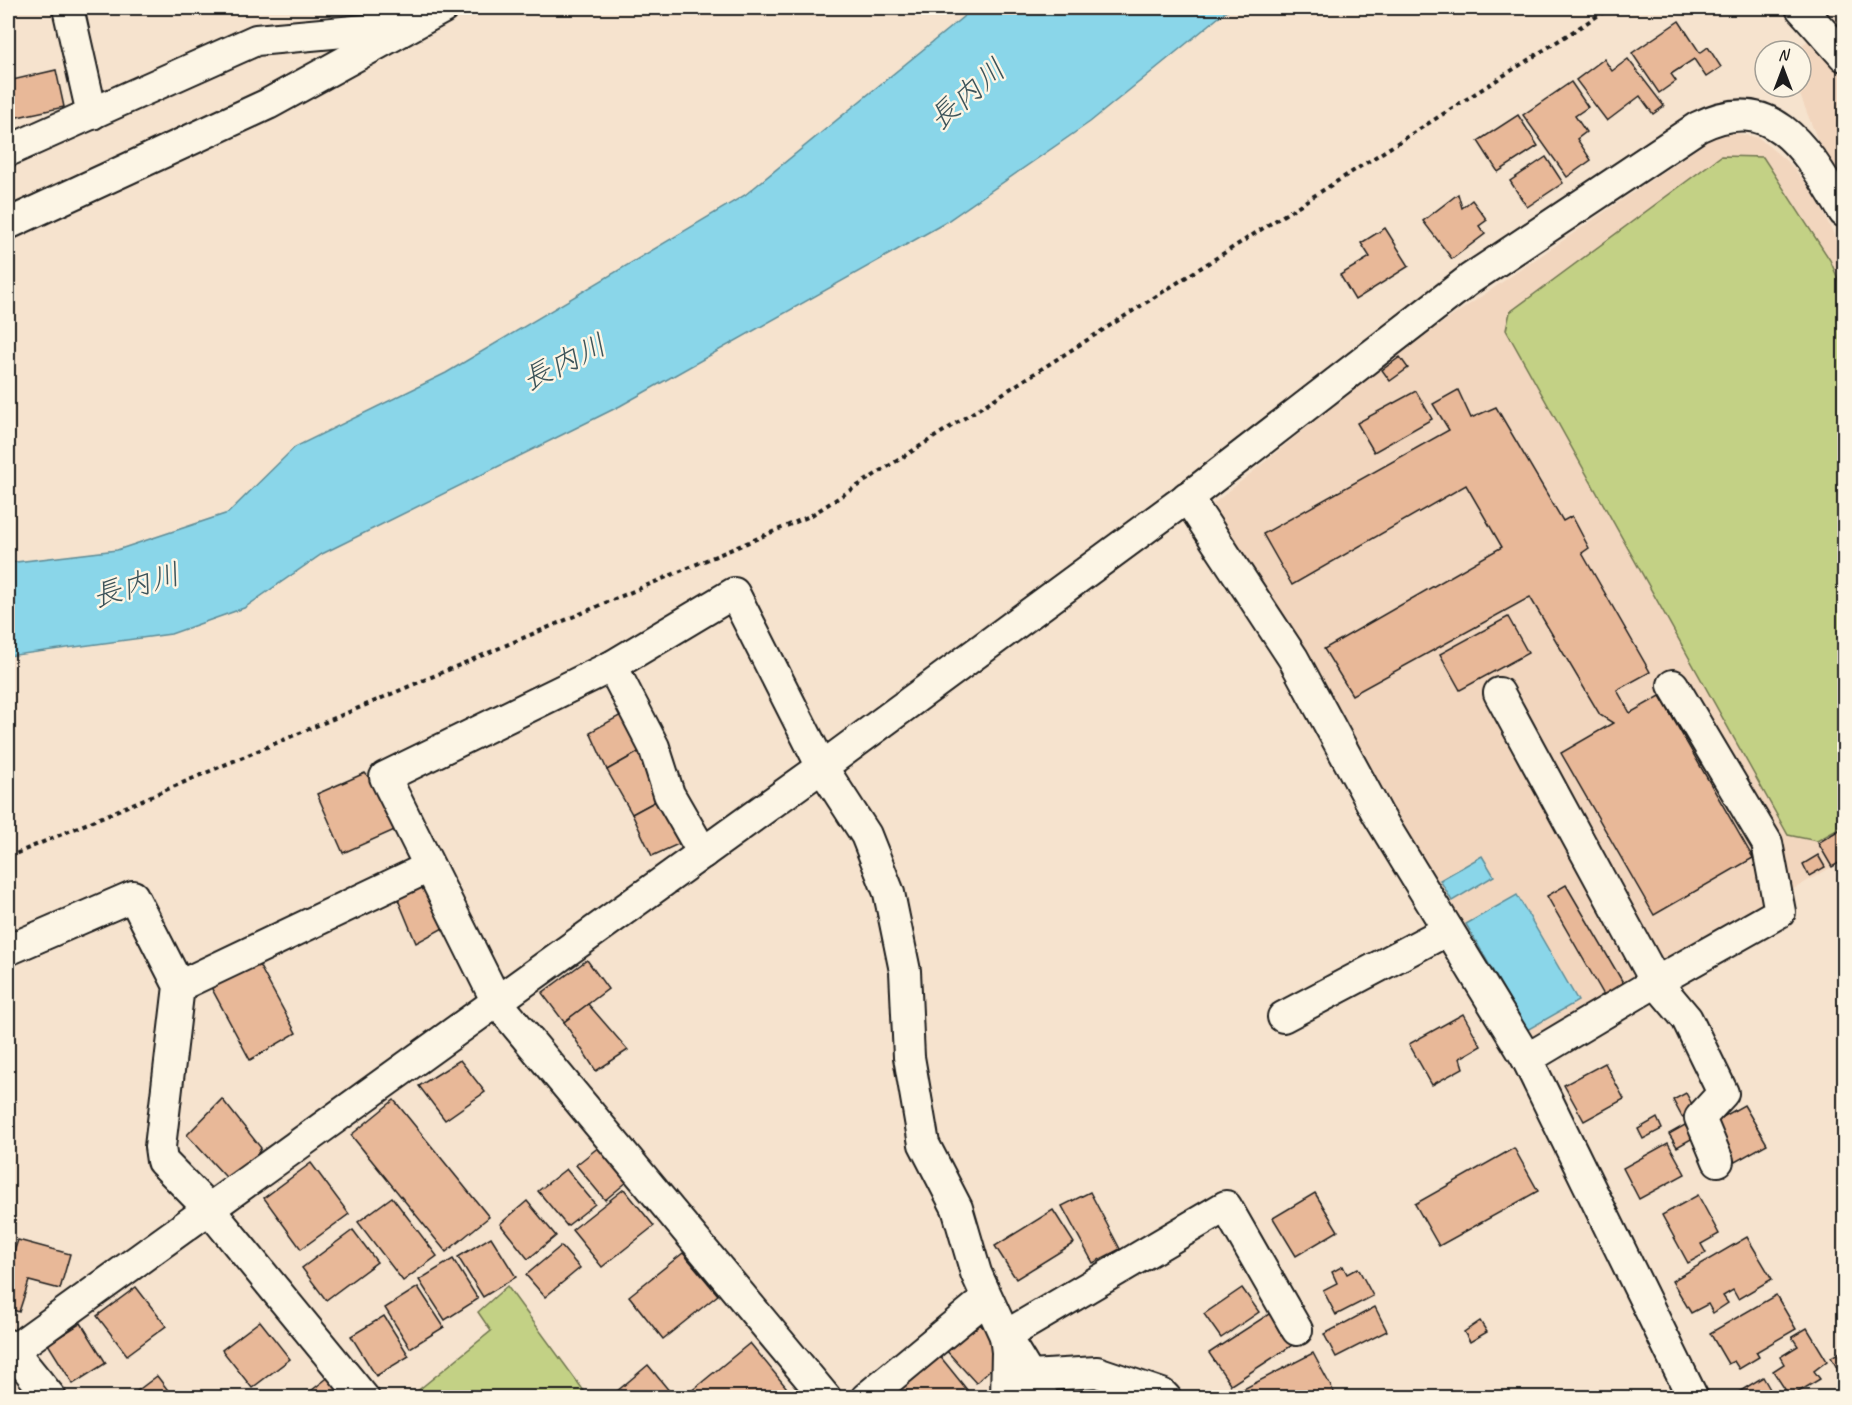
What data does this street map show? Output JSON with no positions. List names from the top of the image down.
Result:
{
  "water": ["長内川"],
  "north": "top"
}
